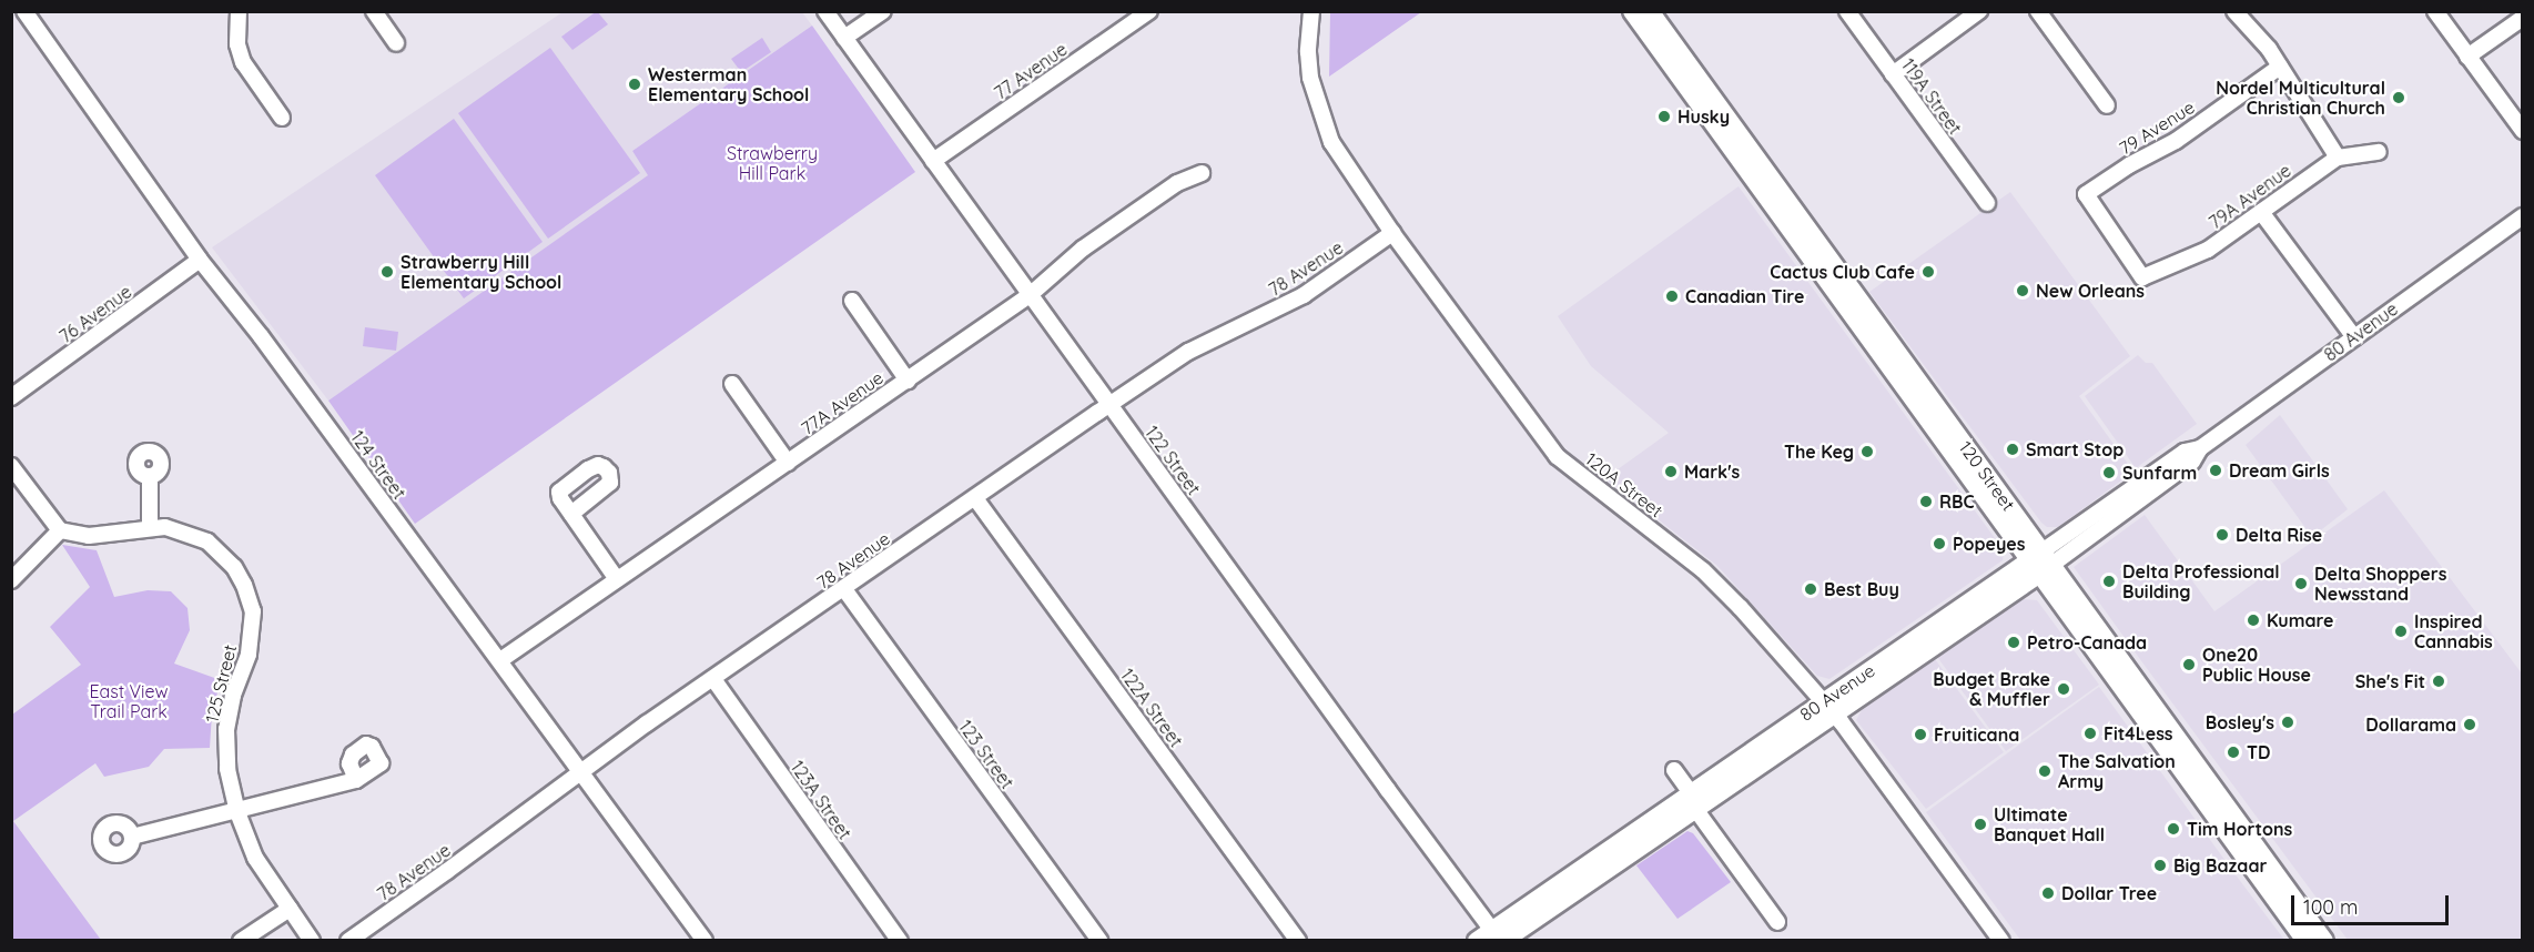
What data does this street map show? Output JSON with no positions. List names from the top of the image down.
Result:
{
  "streets": {
    "main road": ["80 Avenue", "120 Street"],
    "street": [
      "77 Avenue",
      "119A Street",
      "79 Avenue",
      "79A Avenue",
      "78 Avenue",
      "76 Avenue",
      "77A Avenue",
      "122 Street",
      "124 Street",
      "120A Street",
      "125 Street",
      "122A Street",
      "123 Street",
      "123A Street"
    ]
  },
  "crossings": [
    ["77 Avenue", "122 Street"],
    ["79 Avenue", "79A Avenue"],
    ["78 Avenue", "122 Street"],
    ["78 Avenue", "124 Street"],
    ["78 Avenue", "120A Street"],
    ["78 Avenue", "122A Street"],
    ["78 Avenue", "123 Street"],
    ["78 Avenue", "123A Street"],
    ["76 Avenue", "124 Street"],
    ["80 Avenue", "122 Street"],
    ["80 Avenue", "120 Street"],
    ["80 Avenue", "120A Street"],
    ["77A Avenue", "122 Street"],
    ["77A Avenue", "124 Street"]
  ],
  "parks": ["Strawberry Hill Park", "East View Trail Park"],
  "places": [
    "Westerman Elementary School",
    "Nordel Multicultural Christian Church",
    "Husky",
    "Strawberry Hill Elementary School",
    "Cactus Club Cafe",
    "New Orleans",
    "Canadian Tire",
    "Smart Stop",
    "The Keg",
    "Dream Girls",
    "Mark's",
    "Sunfarm",
    "RBC",
    "Delta Rise",
    "Popeyes",
    "Delta Professional Building",
    "Delta Shoppers Newsstand",
    "Best Buy",
    "Kumare",
    "Inspired Cannabis",
    "Petro-Canada",
    "One20 Public House",
    "She's Fit",
    "Budget Brake & Muffler",
    "Bosley's",
    "Dollarama",
    "Fit4Less",
    "Fruiticana",
    "TD",
    "The Salvation Army",
    "Ultimate Banquet Hall",
    "Tim Hortons",
    "Big Bazaar",
    "Dollar Tree"
  ],
  "scale_bar": "100 m"
}
